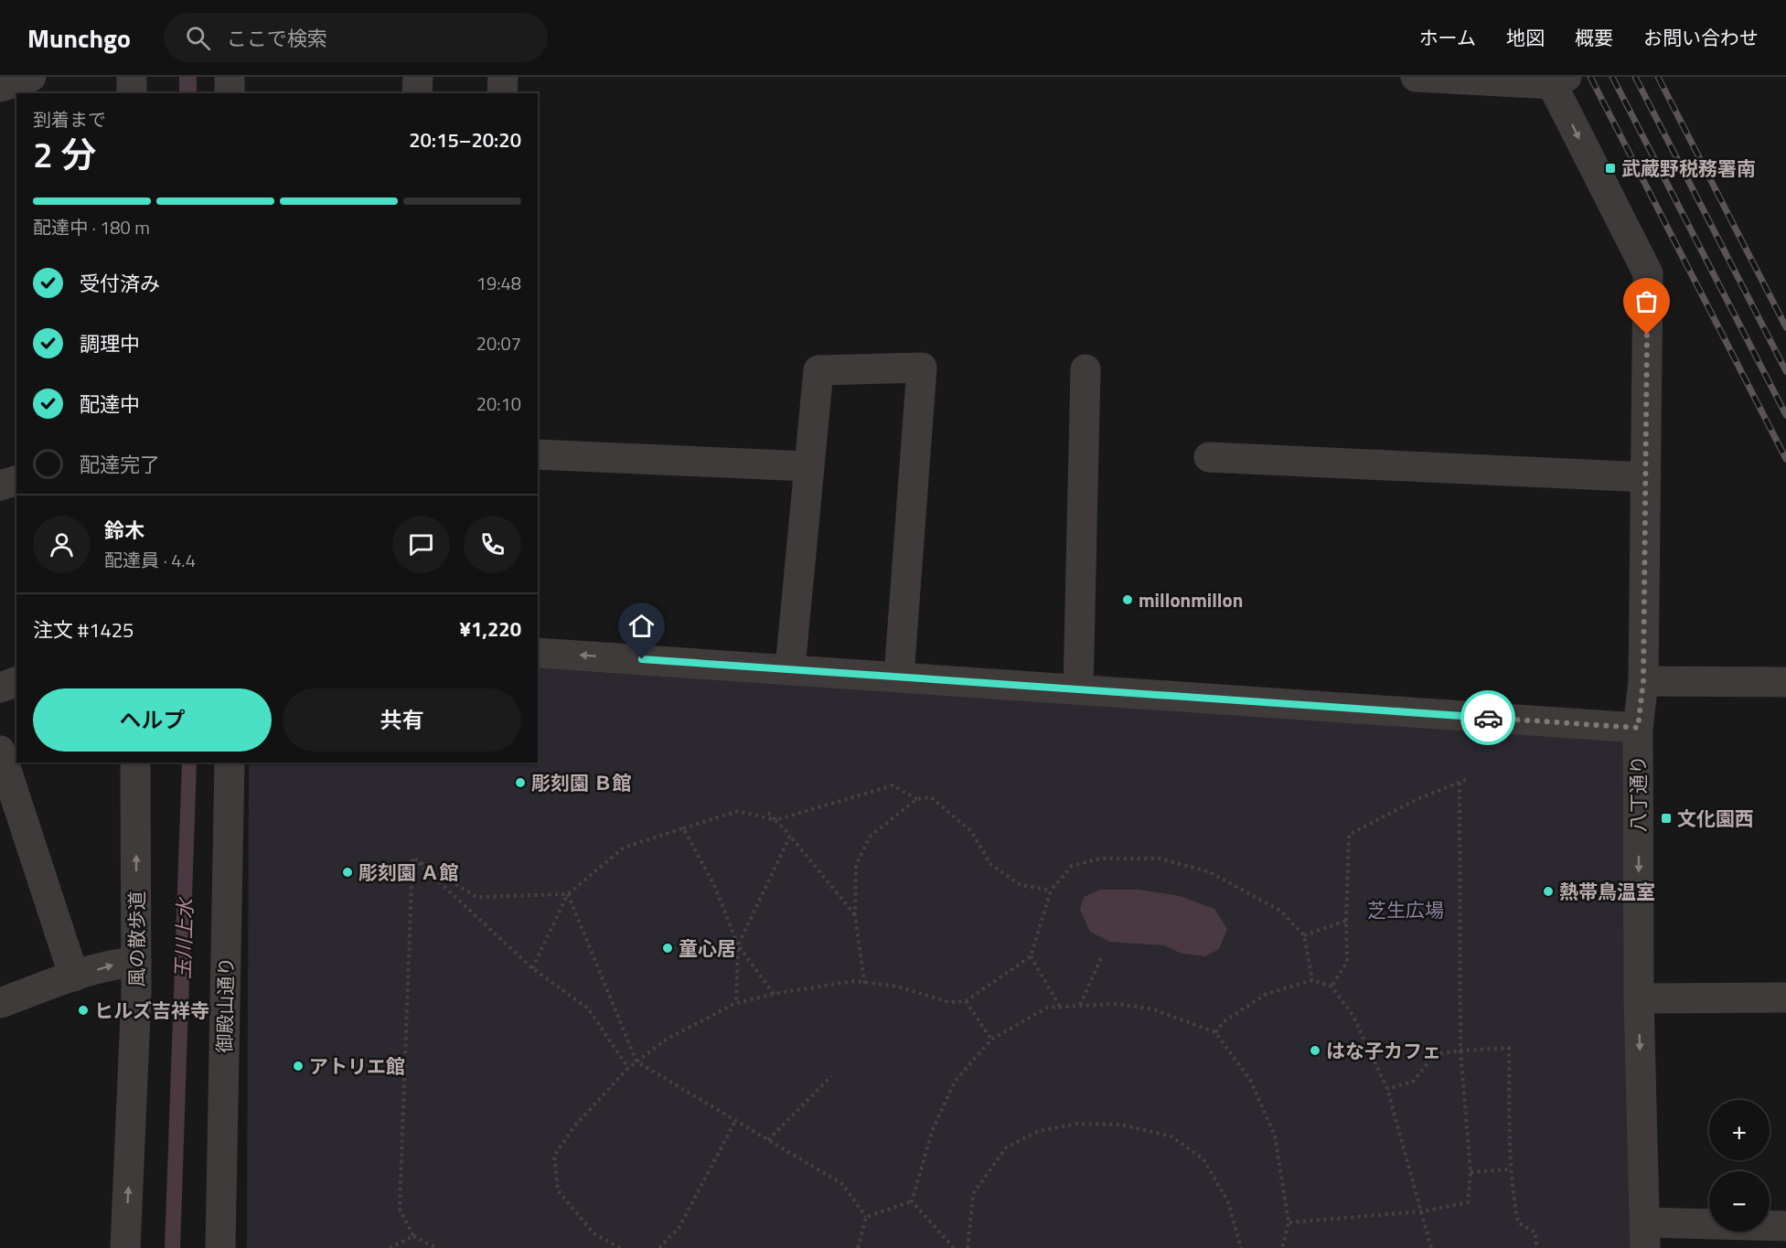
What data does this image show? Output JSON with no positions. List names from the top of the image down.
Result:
{
  "streets": {
    "street": ["八丁通り", "風の散歩道", "御殿山通り"]
  },
  "one_way": ["八丁通り"],
  "water": ["玉川上水"],
  "parks": ["芝生広場"],
  "places": {
    "transit": ["武蔵野税務署南", "文化園西"],
    "other": [
      "millonmillon",
      "彫刻園 Ｂ館",
      "彫刻園 Ａ館",
      "熱帯鳥温室",
      "童心居",
      "ヒルズ吉祥寺",
      "はな子カフェ",
      "アトリエ館"
    ]
  },
  "page": {
    "header": "Munchgo",
    "search": "ここで検索",
    "nav": [
      "ホーム",
      "地図",
      "概要",
      "お問い合わせ"
    ],
    "heading": ["2 分", "到着まで", "20:15–20:20"],
    "panel": [
      "鈴木",
      "配達員 · 4.4",
      "注文 #1425",
      "¥1,220"
    ],
    "bar": "配達中 · 180 m",
    "list": [
      ["受付済み", "19:48"],
      ["調理中", "20:07"],
      ["配達中", "20:10"],
      "配達完了"
    ],
    "buttons": ["ヘルプ", "共有"],
    "map_buttons": ["+", "−"]
  }
}
